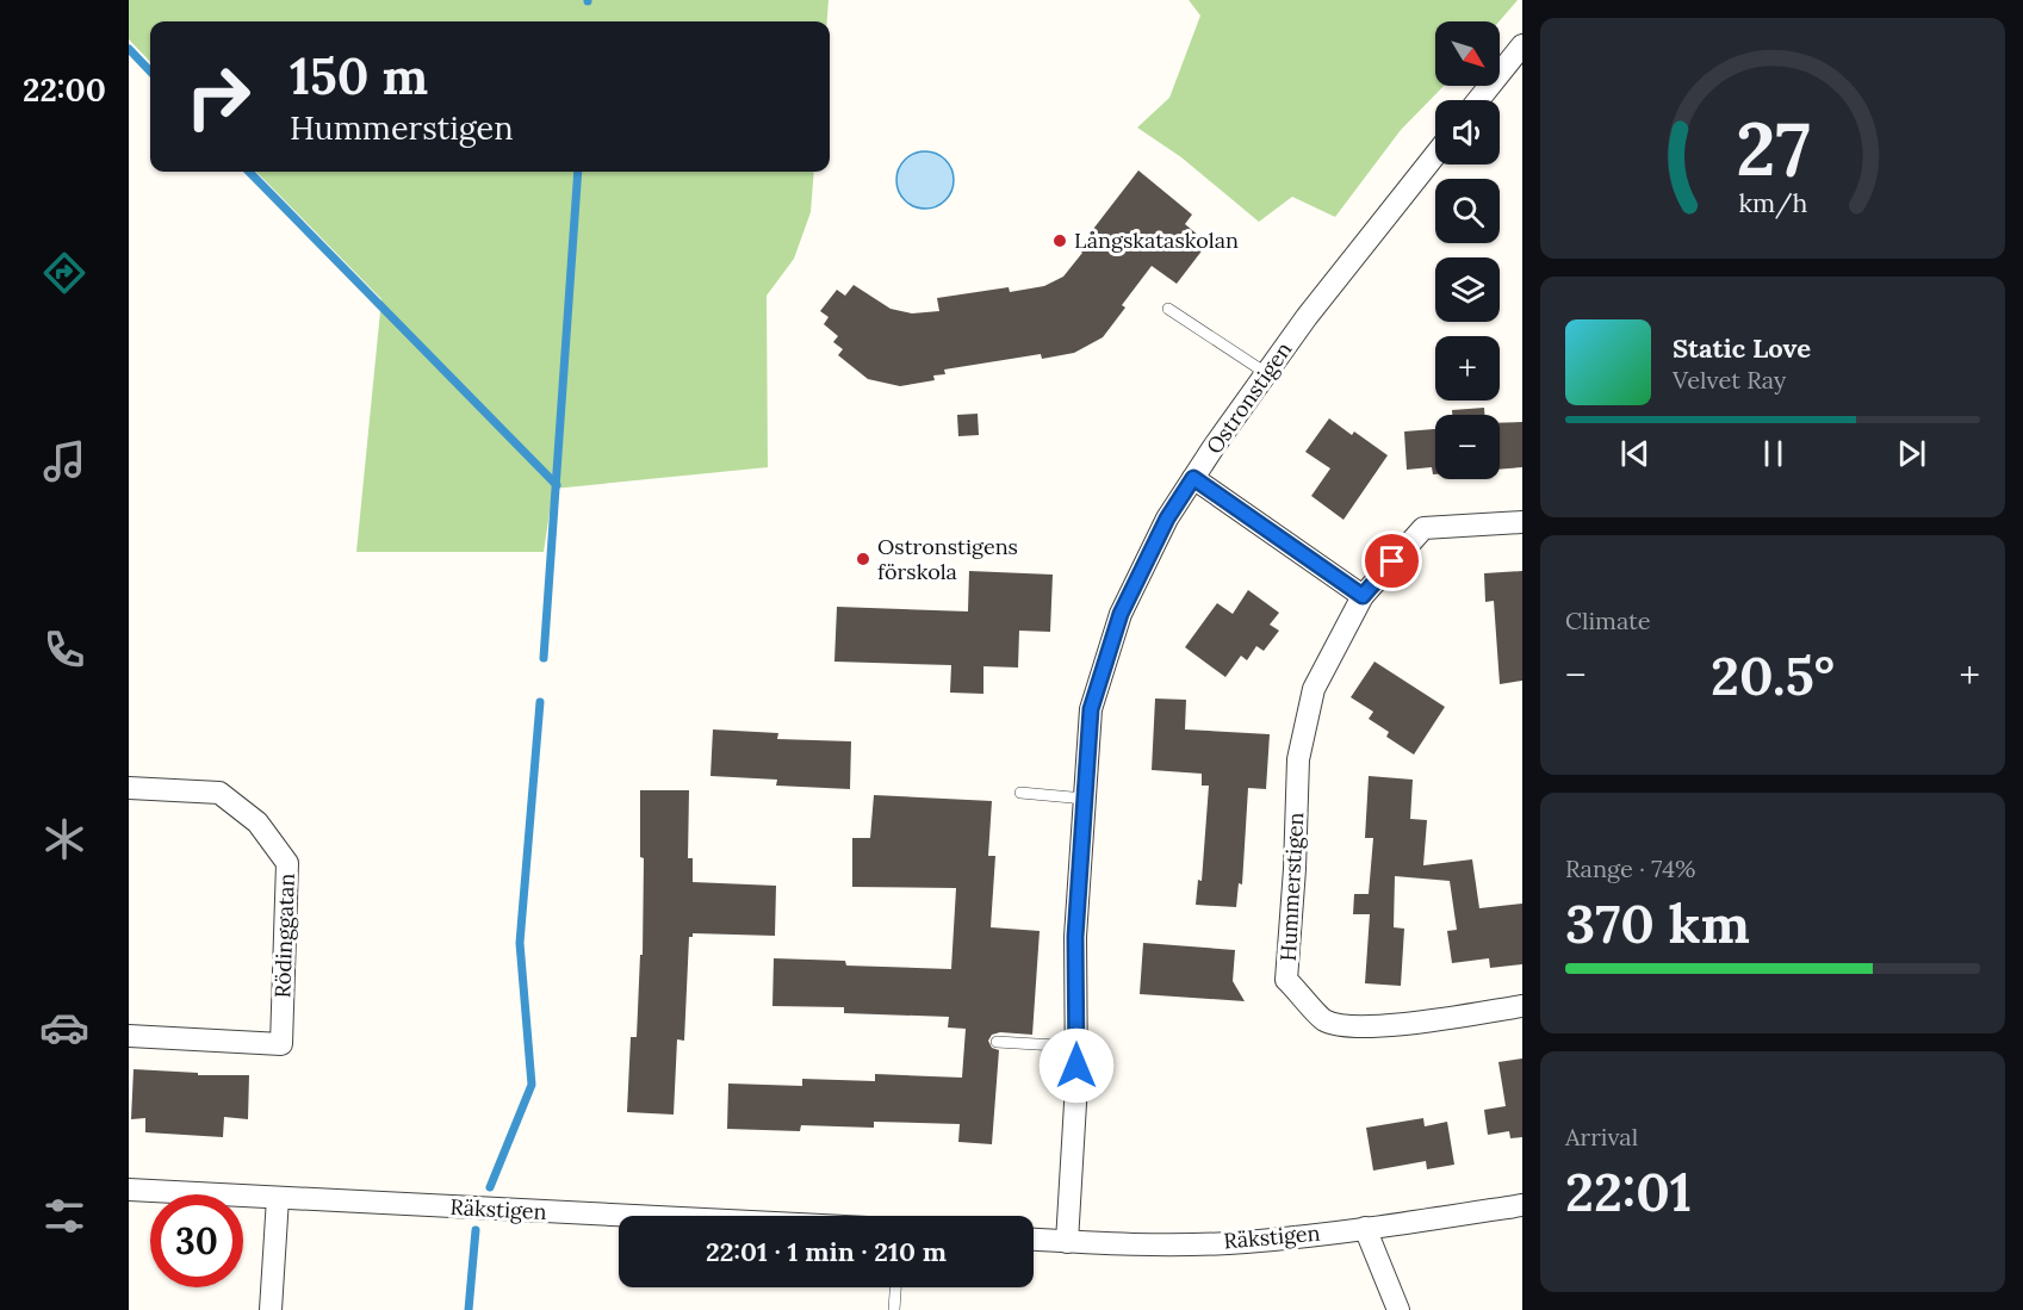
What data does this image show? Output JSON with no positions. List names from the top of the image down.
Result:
{
  "streets": {
    "street": [
      "Ostronstigen",
      "Hummerstigen",
      "Rödinggatan",
      "Räkstigen"
    ]
  },
  "crossings": [
    ["Ostronstigen", "Räkstigen"]
  ],
  "places": ["Långskataskolan", "Ostronstigens förskola"],
  "north": "bottom right",
  "page": {
    "tabs": "22:00",
    "map_buttons": ["+", "−"],
    "turn": ["150 m", "Hummerstigen"],
    "song": ["Static Love", "Velvet Ray"],
    "tile": [
      "Climate",
      ["Range · 74%", "370 km"],
      ["Arrival", "22:01"]
    ],
    "heat": ["−", "20.5°", "+"],
    "limit": "30",
    "trip": "22:01 · 1 min · 210 m",
    "gauge": ["27", "km/h"]
  }
}
